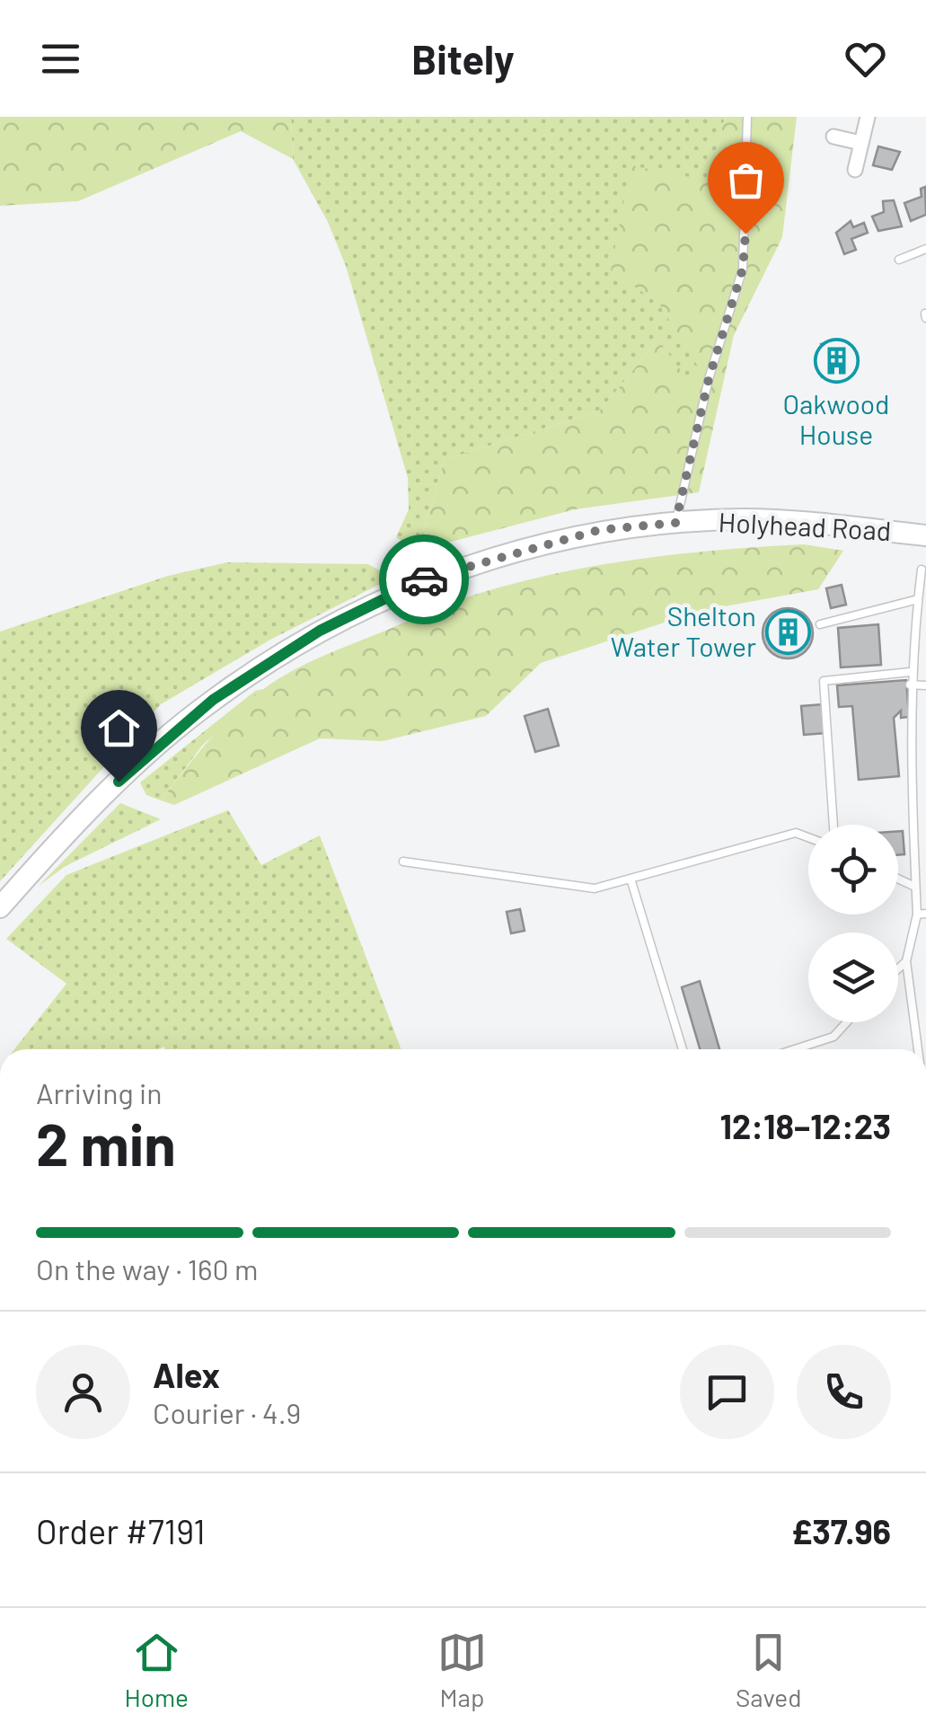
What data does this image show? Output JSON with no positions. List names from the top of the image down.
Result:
{
  "streets": {
    "main road": ["Holyhead Road"]
  },
  "places": {
    "building": ["Oakwood House", "Shelton Water Tower"]
  },
  "page": {
    "header": "Bitely",
    "heading": ["2 min", "Arriving in", "12:18–12:23"],
    "panel": [
      "Alex",
      "Courier · 4.9",
      "Order #7191",
      "£37.96"
    ],
    "bar": "On the way · 160 m",
    "tabs": ["Home", "Map", "Saved"]
  }
}
